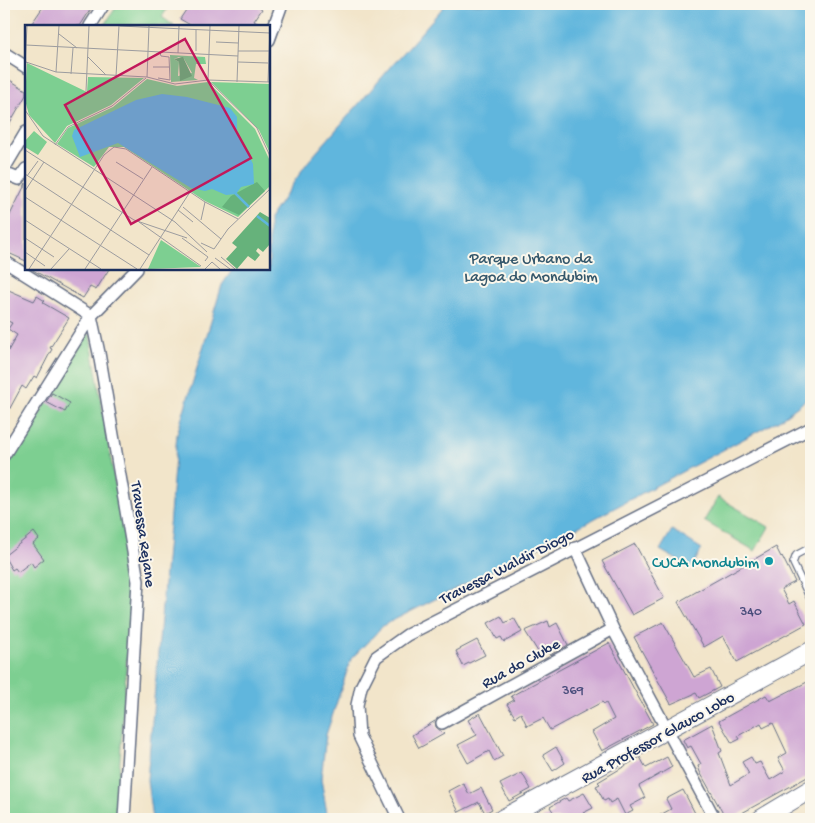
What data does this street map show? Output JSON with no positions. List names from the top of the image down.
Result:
{
  "streets": {
    "main road": ["Rua Professor Glauco Lobo"],
    "street": ["Travessa Rejane", "Travessa Waldir Diogo", "Rua do Clube"]
  },
  "parks": ["Parque Urbano da Lagoa do Mondubim"],
  "places": ["CUCA Mondubim"],
  "house_numbers": ["340", "369"]
}
